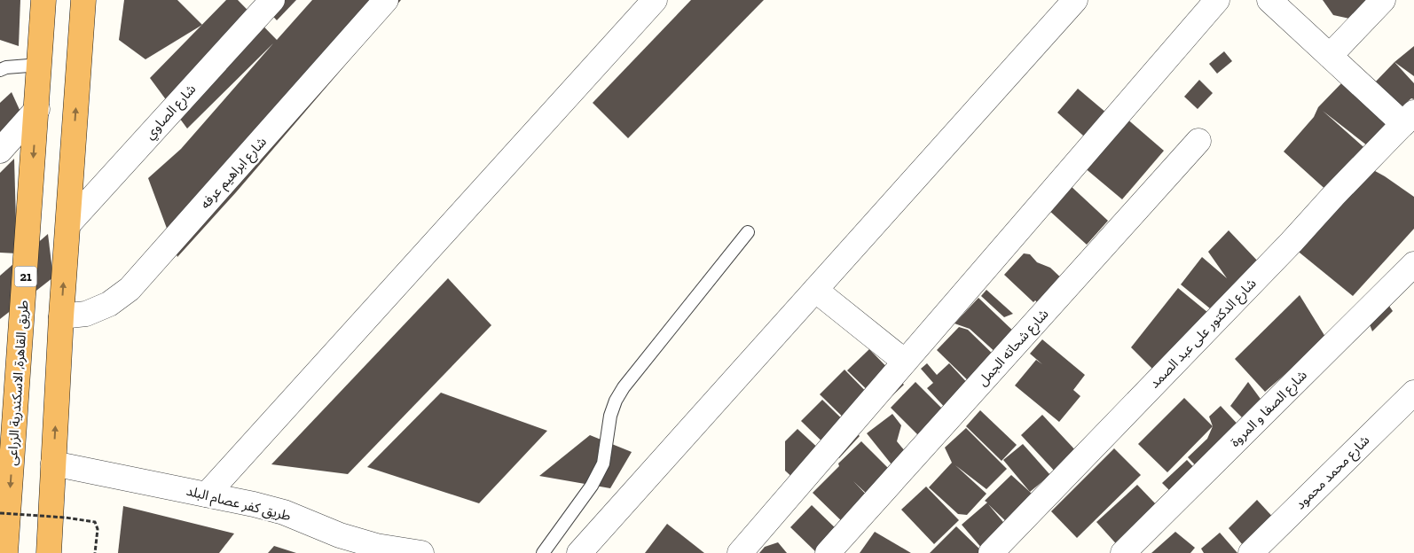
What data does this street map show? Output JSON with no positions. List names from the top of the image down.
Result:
{
  "streets": {
    "highway": ["21", "طريق القاهرة, الاسكندرية الزراعى"],
    "street": [
      "شارع الصاوي",
      "شارع ابراهيم عرفه",
      "شارع الدكتور على عبد الصمد",
      "شارع شحاته الجمل",
      "شارع الصفا و المروة",
      "شارع محمد محمود",
      "طريق كفر عصام البلد"
    ]
  }
}
